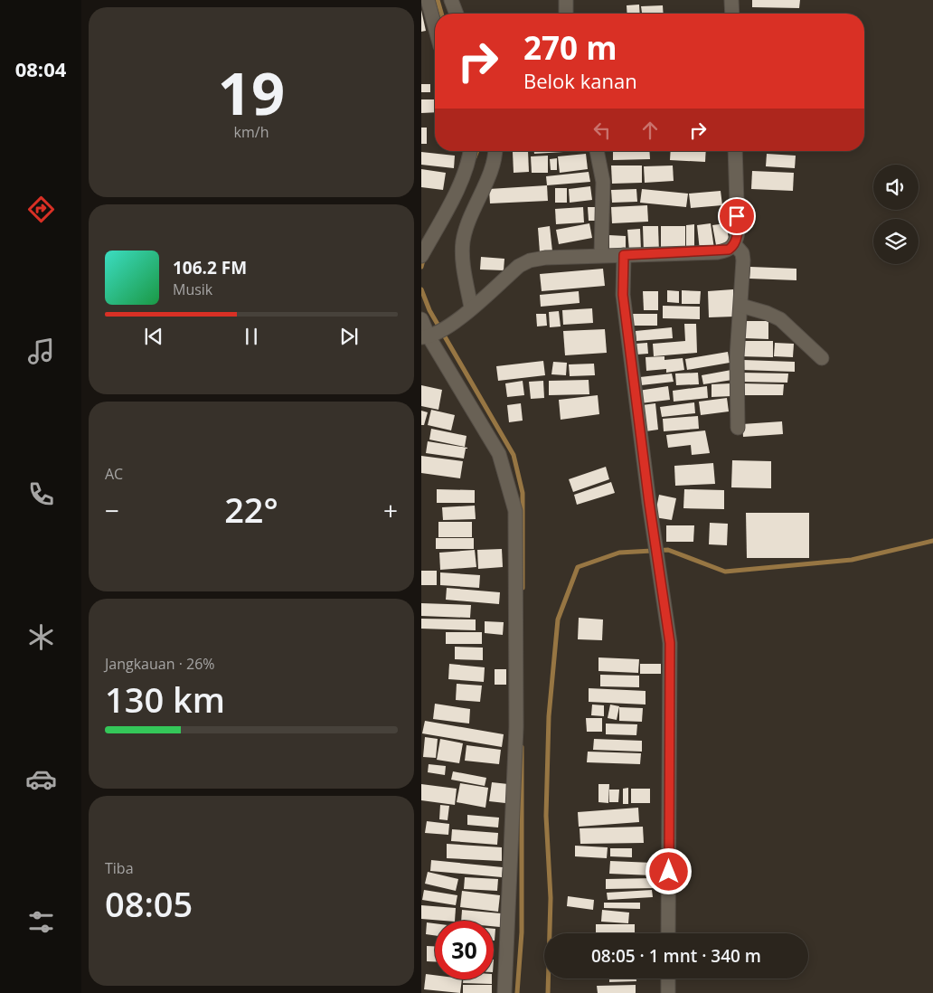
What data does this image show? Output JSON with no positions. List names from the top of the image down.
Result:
{
  "page": {
    "tabs": "08:04",
    "tile": [
      ["19", "km/h"],
      "AC",
      ["Jangkauan · 26%", "130 km"],
      ["Tiba", "08:05"]
    ],
    "turn": ["270 m", "Belok kanan"],
    "song": ["106.2 FM", "Musik"],
    "heat": ["−", "22°", "+"],
    "limit": "30",
    "trip": "08:05 · 1 mnt · 340 m"
  }
}
